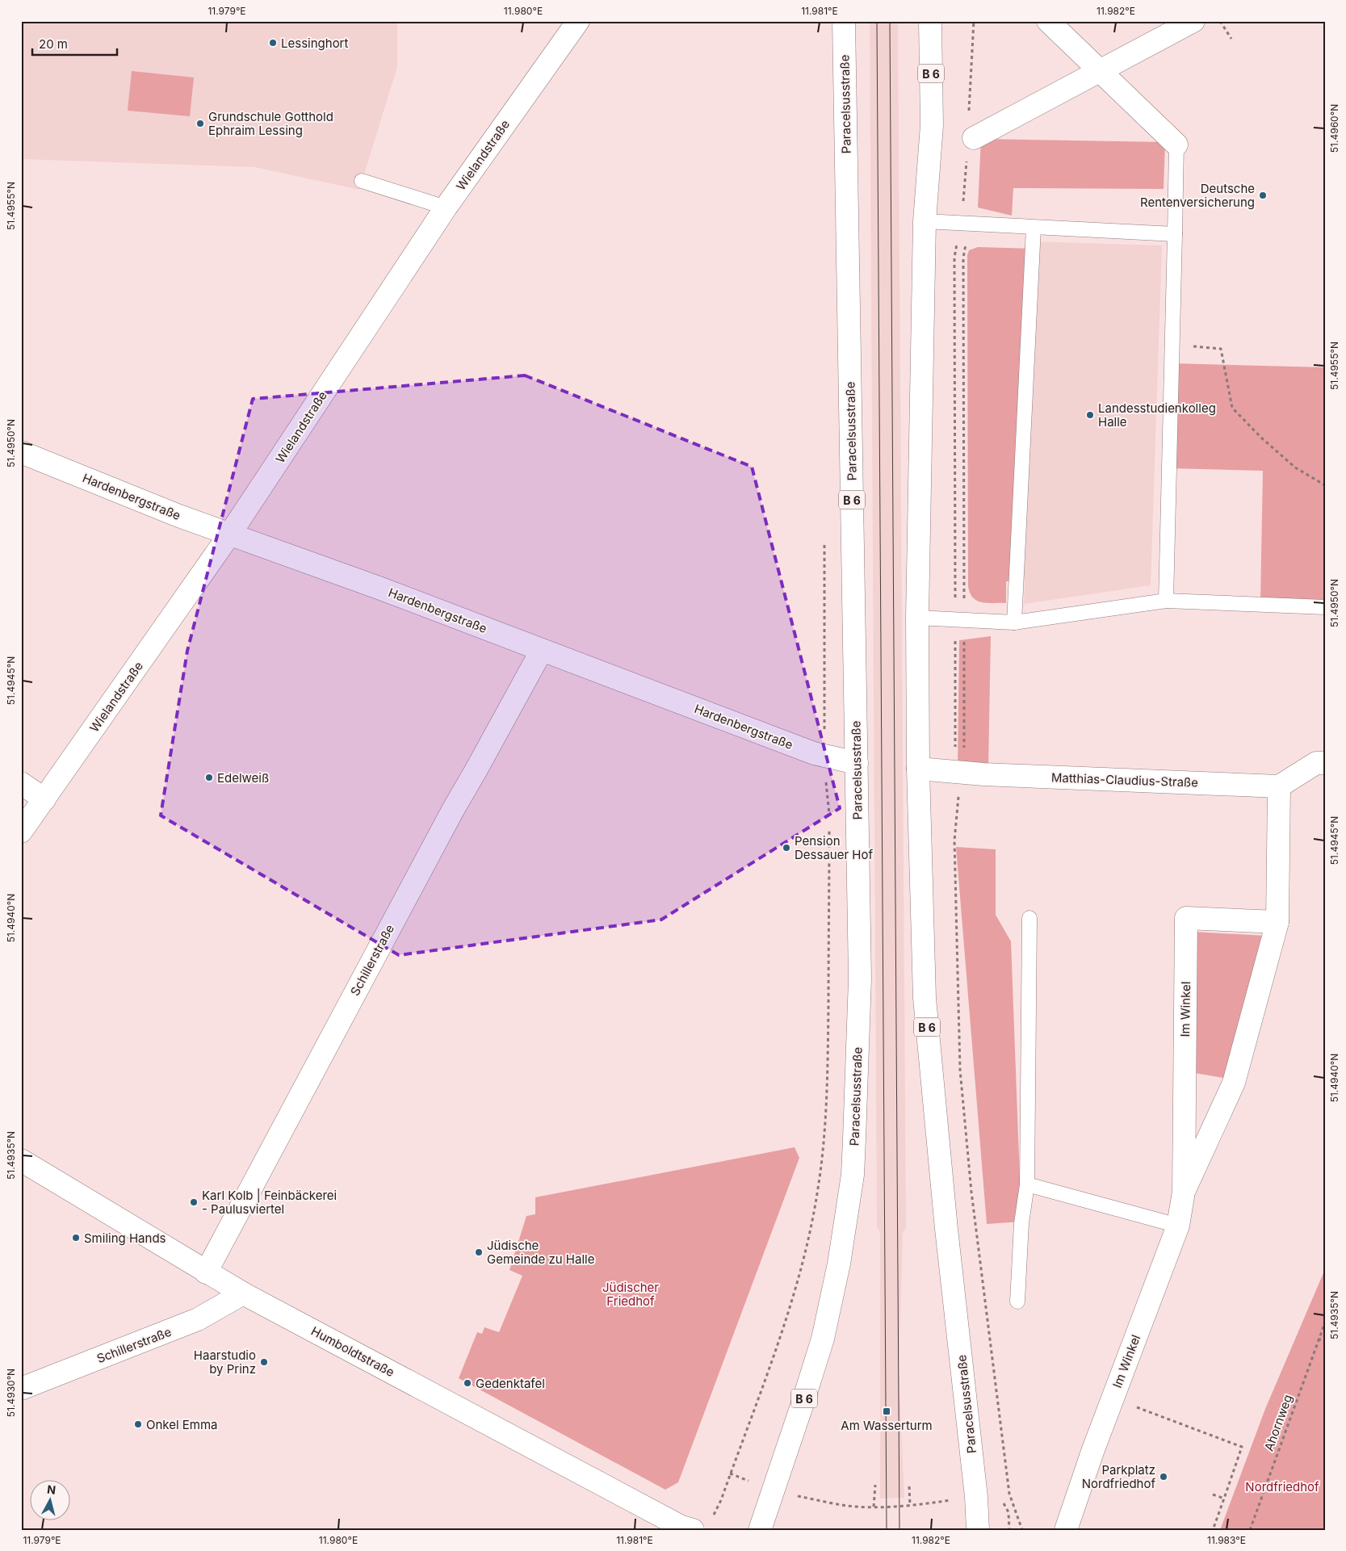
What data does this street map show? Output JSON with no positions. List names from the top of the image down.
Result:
{
  "streets": {
    "street": [
      "B 6",
      "Paracelsusstraße",
      "Wielandstraße",
      "Hardenbergstraße",
      "Matthias-Claudius-Straße",
      "Schillerstraße",
      "Im Winkel",
      "Humboldtstraße"
    ],
    "path": ["Ahornweg"]
  },
  "crossings": [
    ["Paracelsusstraße", "Hardenbergstraße"],
    ["Paracelsusstraße", "Matthias-Claudius-Straße"],
    ["Wielandstraße", "Hardenbergstraße"],
    ["Hardenbergstraße", "Schillerstraße"],
    ["Matthias-Claudius-Straße", "Im Winkel"],
    ["Schillerstraße", "Humboldtstraße"]
  ],
  "parks": ["Jüdischer Friedhof", "Nordfriedhof"],
  "places": {
    "other": [
      "Lessinghort",
      "Grundschule Gotthold Ephraim Lessing",
      "Deutsche Rentenversicherung",
      "Landesstudienkolleg Halle",
      "Edelweiß",
      "Pension Dessauer Hof",
      "Karl Kolb | Feinbäckerei - Paulusviertel",
      "Smiling Hands",
      "Jüdische Gemeinde zu Halle",
      "Haarstudio by Prinz",
      "Gedenktafel",
      "Onkel Emma",
      "Parkplatz Nordfriedhof"
    ],
    "transit": ["Am Wasserturm"]
  },
  "scale_bar": "20 m",
  "north": "top",
  "coordinates": [
    "11.979°E",
    "11.980°E",
    "11.981°E",
    "11.982°E",
    "51.4960°N",
    "51.4955°N",
    "51.4950°N",
    "51.4945°N",
    "51.4940°N",
    "51.4935°N",
    "51.4930°N",
    "11.983°E"
  ]
}
